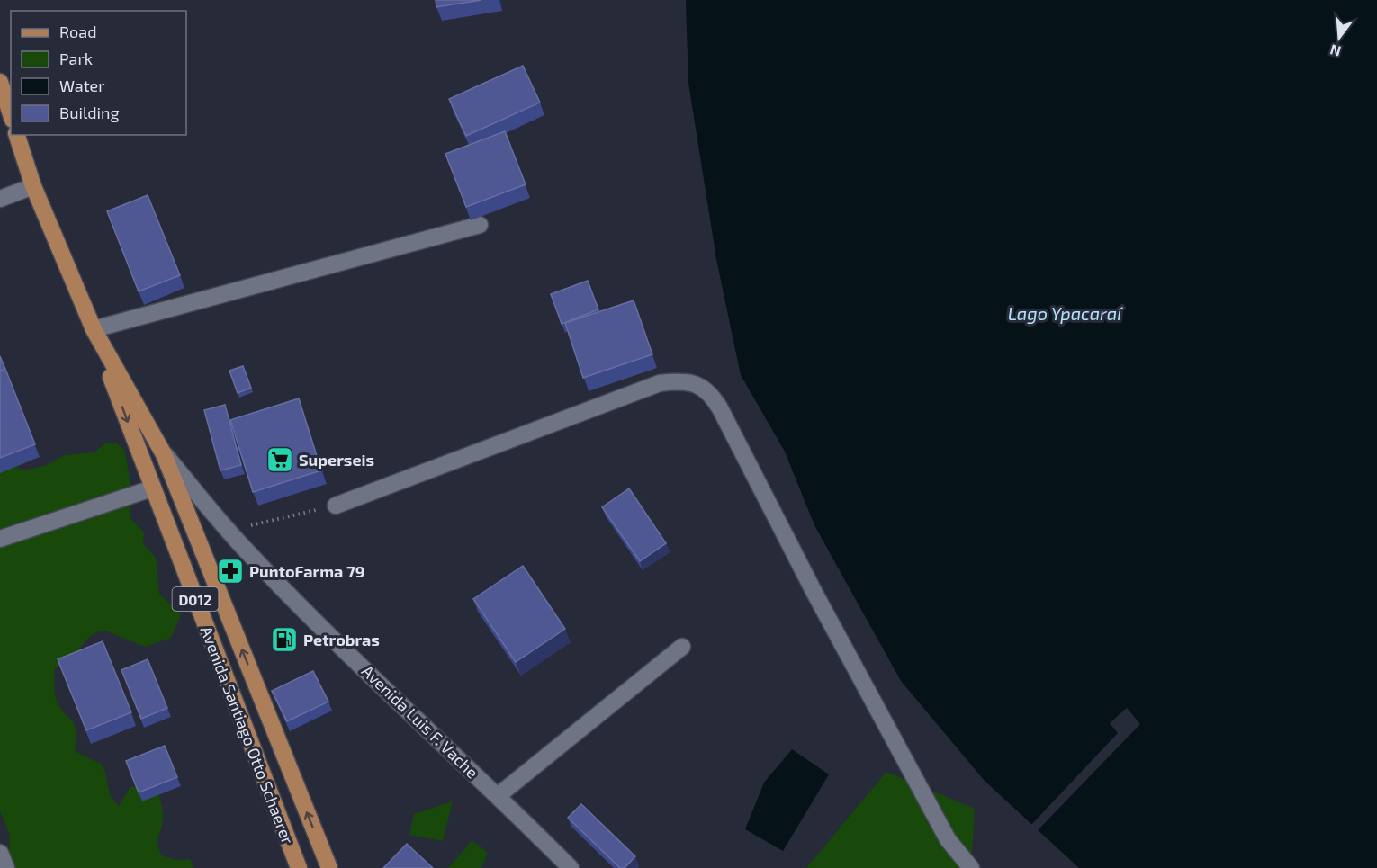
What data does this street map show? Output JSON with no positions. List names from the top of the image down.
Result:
{
  "streets": {
    "main road": ["D012", "Avenida Santiago Otto Schaerer"],
    "street": ["Avenida Luis F. Vache"]
  },
  "crossings": [
    ["D012", "Avenida Luis F. Vache"],
    ["D012", "Avenida Santiago Otto Schaerer"],
    ["Avenida Luis F. Vache", "Avenida Santiago Otto Schaerer"]
  ],
  "water": ["Lago Ypacaraí"],
  "places": {
    "supermarket": ["Superseis"],
    "pharmacy": ["PuntoFarma 79"],
    "fuel station": ["Petrobras"]
  },
  "legend": [
    "Road",
    "Park",
    "Water",
    "Building"
  ],
  "north": "bottom"
}
